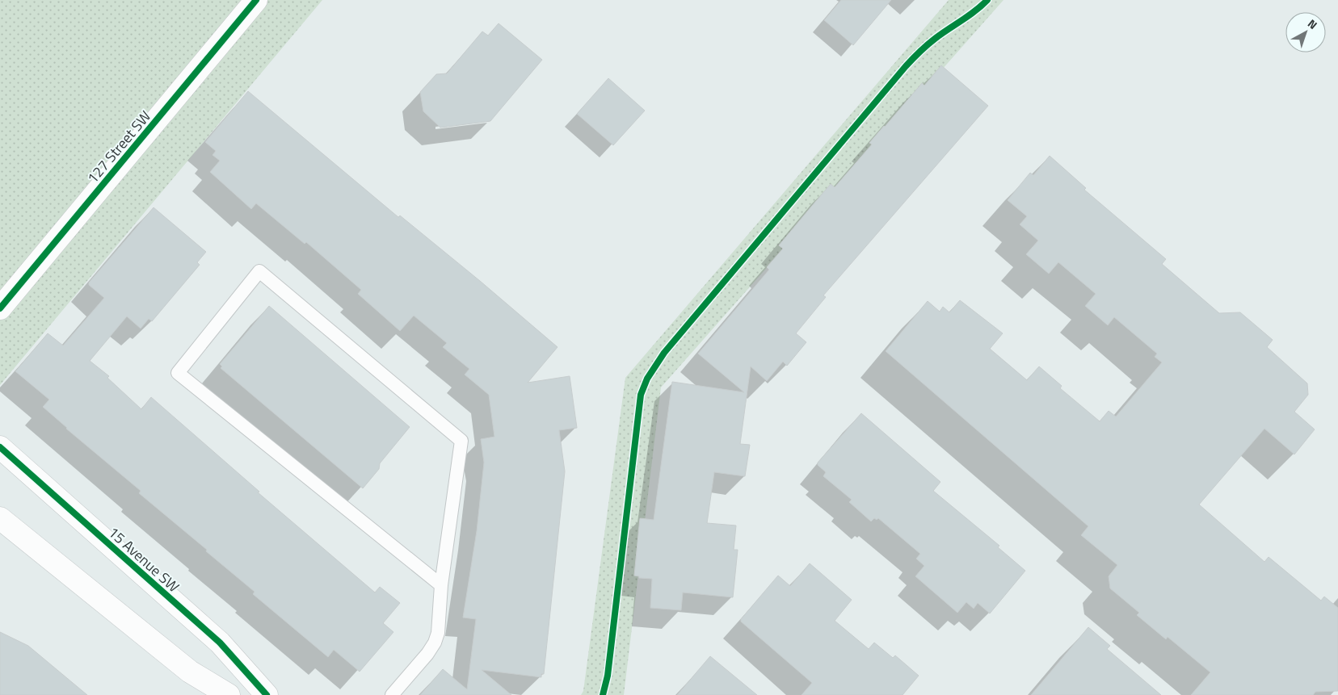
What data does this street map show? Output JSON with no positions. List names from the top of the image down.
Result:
{
  "streets": {
    "street": ["127 Street SW", "15 Avenue SW"]
  },
  "north": "top right"
}
